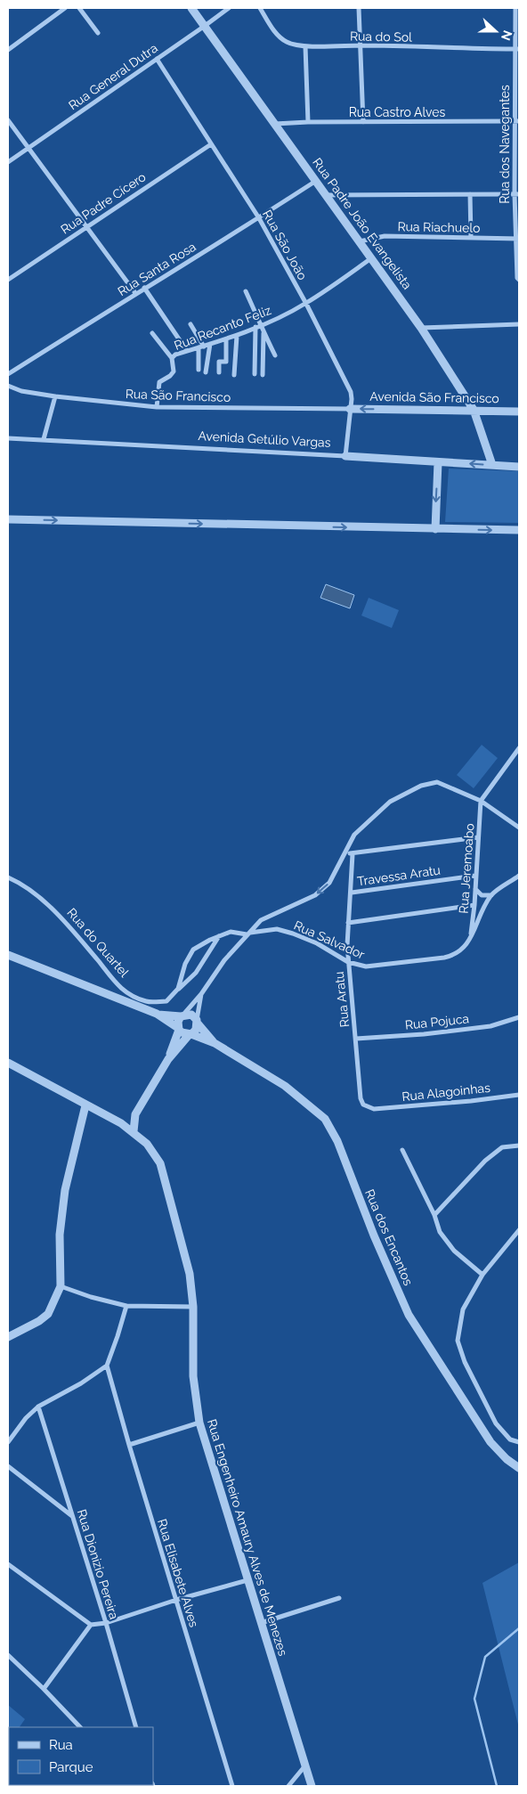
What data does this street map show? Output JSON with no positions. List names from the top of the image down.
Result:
{
  "streets": {
    "street": [
      "Rua do Sol",
      "Rua General Dutra",
      "Rua Castro Alves",
      "Rua dos Navegantes",
      "Rua Padre Cícero",
      "Rua Padre João Evangelista",
      "Rua Riachuelo",
      "Rua São João",
      "Rua Santa Rosa",
      "Rua Recanto Feliz",
      "Rua São Francisco",
      "Avenida São Francisco",
      "Avenida Getúlio Vargas",
      "Rua Jeremoabo",
      "Travessa Aratu",
      "Rua Salvador",
      "Rua do Quartel",
      "Rua Aratu",
      "Rua Pojuca",
      "Rua Alagoinhas",
      "Rua dos Encantos",
      "Rua Engenheiro Amaury Alves de Menezes",
      "Rua Dionizio Pereira",
      "Rua Elisabete Alves"
    ]
  },
  "crossings": [
    ["Rua do Sol", "Rua dos Navegantes"],
    ["Rua General Dutra", "Rua Padre João Evangelista"],
    ["Rua General Dutra", "Rua São João"],
    ["Rua Castro Alves", "Rua dos Navegantes"],
    ["Rua Castro Alves", "Rua Padre João Evangelista"],
    ["Rua dos Navegantes", "Rua Riachuelo"],
    ["Rua Padre Cícero", "Rua São João"],
    ["Rua Padre João Evangelista", "Rua Riachuelo"],
    ["Rua Padre João Evangelista", "Rua Santa Rosa"],
    ["Rua Padre João Evangelista", "Rua Recanto Feliz"],
    ["Rua Padre João Evangelista", "Avenida São Francisco"],
    ["Rua Padre João Evangelista", "Avenida Getúlio Vargas"],
    ["Rua São João", "Rua Santa Rosa"],
    ["Rua São João", "Rua Recanto Feliz"],
    ["Rua São João", "Rua São Francisco"],
    ["Rua São João", "Avenida São Francisco"],
    ["Rua São João", "Avenida Getúlio Vargas"],
    ["Rua Recanto Feliz", "Rua São Francisco"],
    ["Rua São Francisco", "Avenida São Francisco"],
    ["Rua Jeremoabo", "Travessa Aratu"],
    ["Rua Jeremoabo", "Rua Salvador"],
    ["Travessa Aratu", "Rua Aratu"],
    ["Rua Salvador", "Rua Aratu"],
    ["Rua Aratu", "Rua Pojuca"],
    ["Rua Aratu", "Rua Alagoinhas"]
  ],
  "one_way": ["Avenida São Francisco"],
  "legend": ["Rua", "Parque"],
  "north": "right"
}
